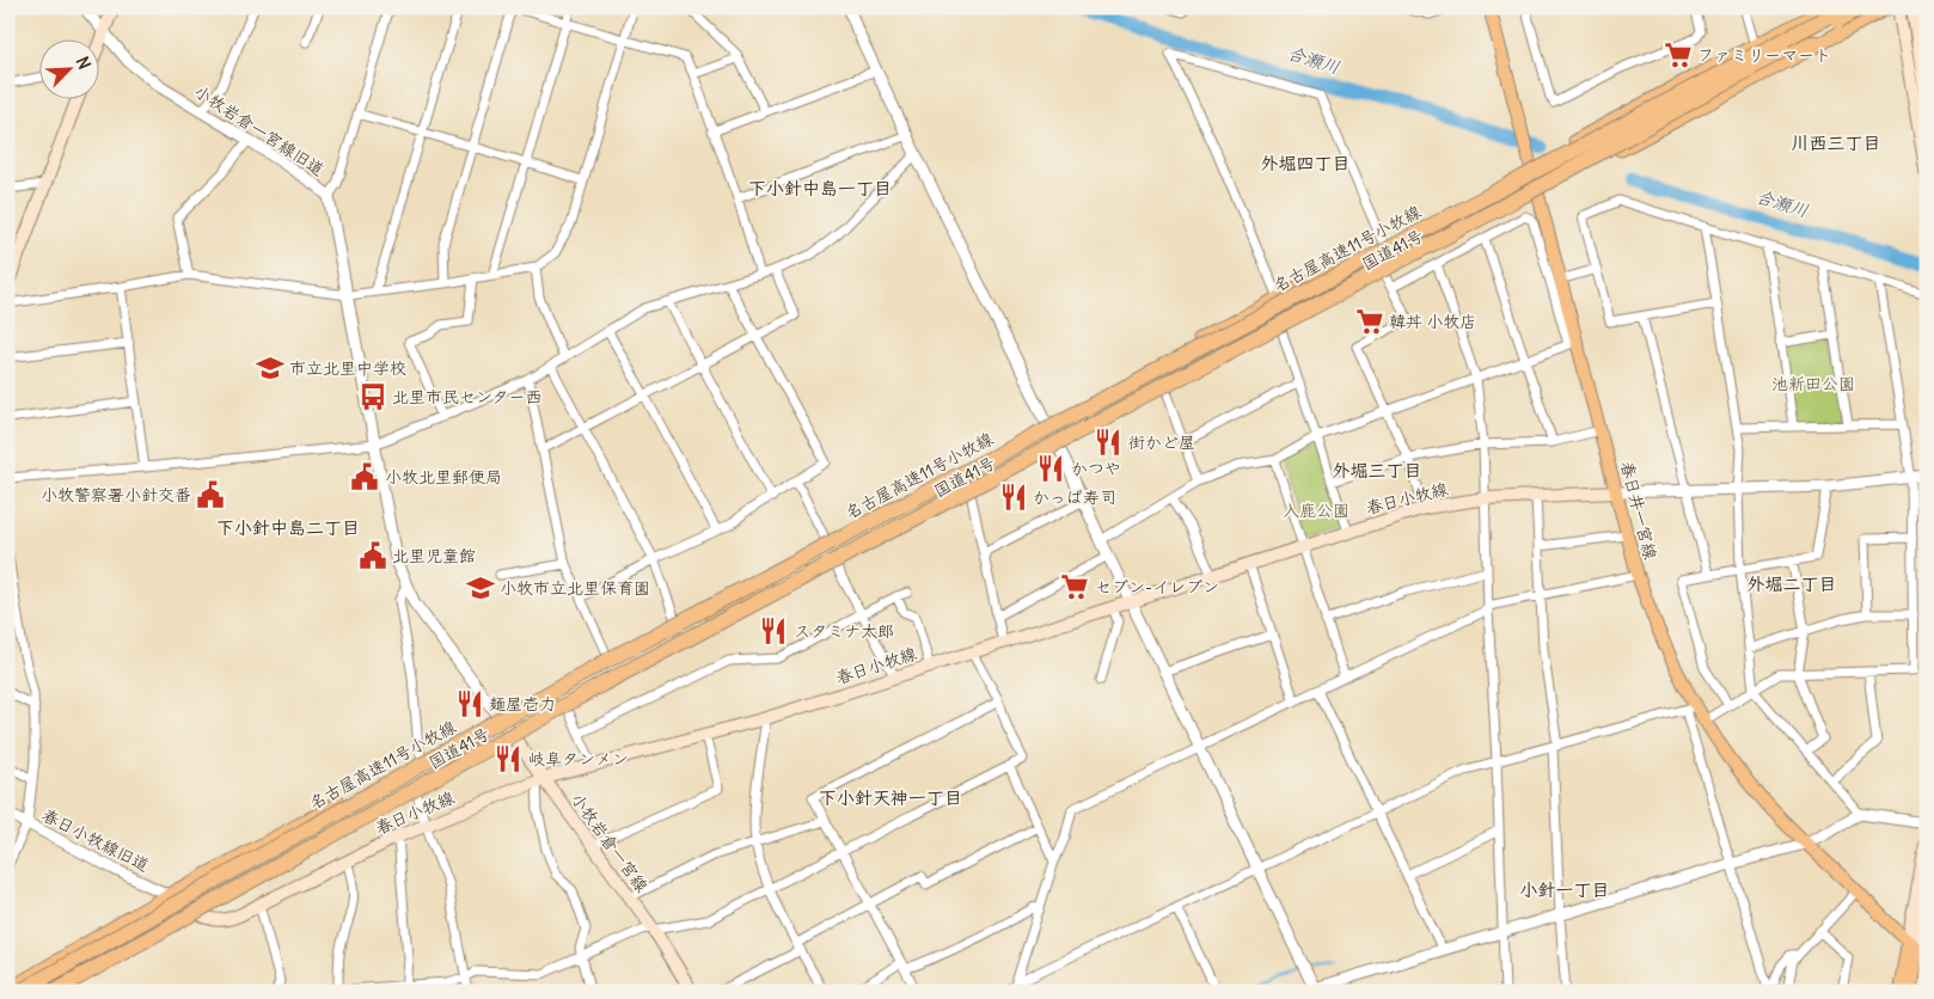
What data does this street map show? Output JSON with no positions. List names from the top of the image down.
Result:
{
  "streets": {
    "highway": ["名古屋高速11号小牧線", "国道41号"],
    "main road": ["春日小牧線", "春日井一宮線", "小牧岩倉一宮線"],
    "street": ["小牧岩倉一宮線旧道", "春日小牧線旧道"]
  },
  "crossings": [
    ["小牧岩倉一宮線旧道", "国道41号"],
    ["小牧岩倉一宮線旧道", "小牧岩倉一宮線"],
    ["名古屋高速11号小牧線", "国道41号"],
    ["名古屋高速11号小牧線", "春日小牧線"],
    ["名古屋高速11号小牧線", "春日小牧線旧道"],
    ["国道41号", "春日小牧線"],
    ["国道41号", "春日井一宮線"],
    ["国道41号", "春日小牧線旧道"],
    ["国道41号", "小牧岩倉一宮線"],
    ["春日小牧線", "春日井一宮線"],
    ["春日小牧線", "春日小牧線旧道"],
    ["春日小牧線", "小牧岩倉一宮線"]
  ],
  "districts": [
    "川西三丁目",
    "外堀四丁目",
    "下小針中島一丁目",
    "外堀三丁目",
    "下小針中島二丁目",
    "外堀二丁目",
    "下小針天神一丁目",
    "小針一丁目"
  ],
  "water": ["合瀬川"],
  "parks": ["池新田公園", "入鹿公園"],
  "places": {
    "supermarket": ["ファミリーマート", "韓丼 小牧店", "セブン-イレブン"],
    "school or university": ["市立北里中学校", "小牧市立北里保育園"],
    "bus stop": ["北里市民センター西"],
    "restaurant": [
      "街かど屋",
      "かつや",
      "かっぱ寿司",
      "スタミナ太郎",
      "麺屋壱力",
      "岐阜タンメン"
    ],
    "public building": ["小牧北里郵便局", "小牧警察署小針交番", "北里児童館"]
  },
  "north": "top right"
}
